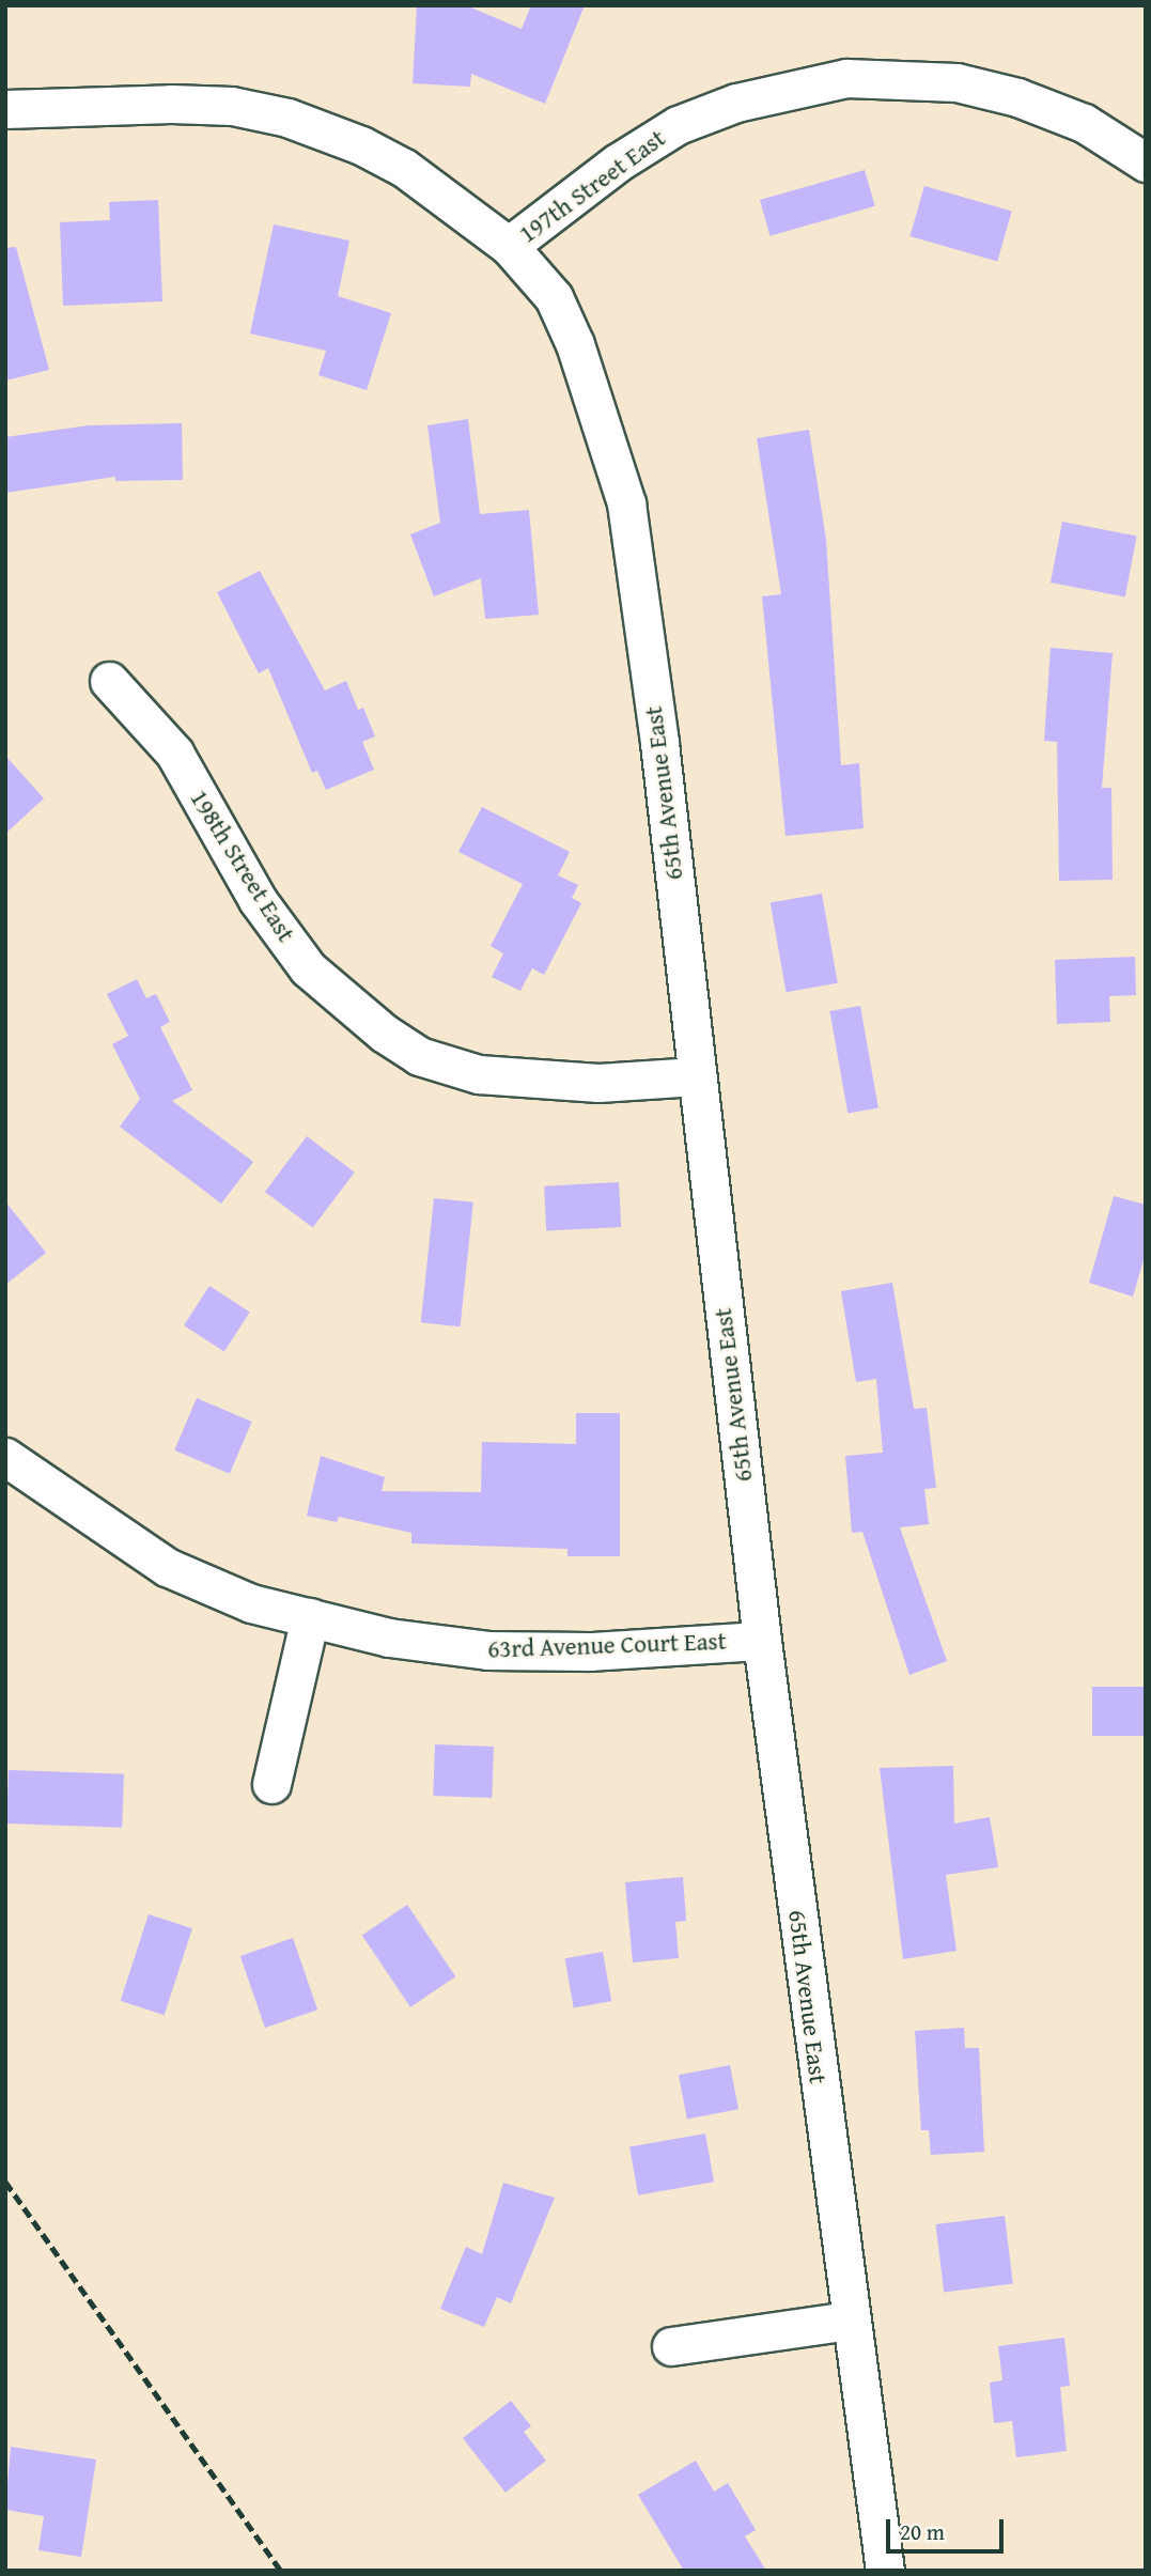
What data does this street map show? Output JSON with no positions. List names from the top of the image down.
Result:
{
  "streets": {
    "street": [
      "197th Street East",
      "65th Avenue East",
      "198th Street East",
      "63rd Avenue Court East"
    ]
  },
  "crossings": [
    ["197th Street East", "65th Avenue East"],
    ["65th Avenue East", "198th Street East"],
    ["65th Avenue East", "63rd Avenue Court East"]
  ],
  "scale_bar": "20 m"
}
